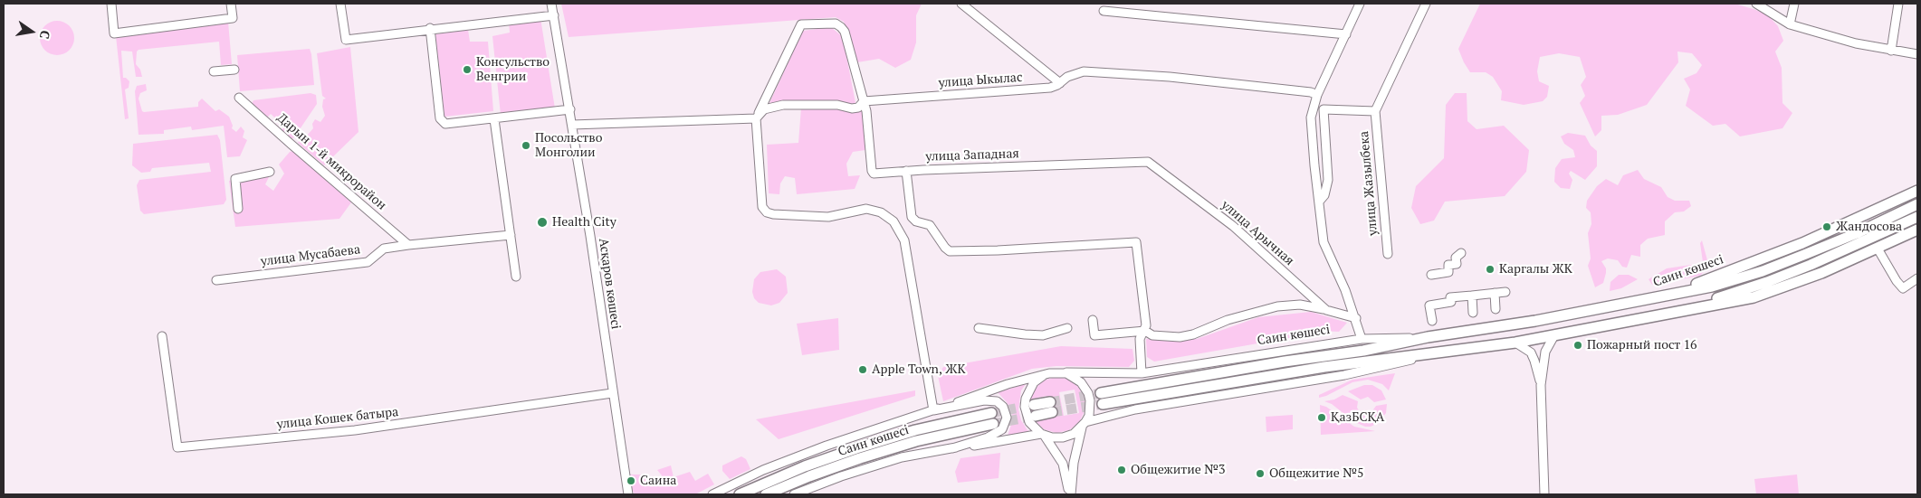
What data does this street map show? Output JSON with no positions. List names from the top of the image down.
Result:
{
  "streets": {
    "main road": ["Саин көшесі"],
    "street": [
      "улица Ыкылас",
      "улица Западная",
      "Дарын 1-й микрорайон",
      "улица Жазылбека",
      "улица Арычная",
      "улица Мусабаева",
      "Асқаров көшесі",
      "улица Кошек батыра"
    ]
  },
  "crossings": [
    ["улица Ыкылас", "улица Западная"],
    ["улица Западная", "улица Арычная"],
    ["Дарын 1-й микрорайон", "улица Мусабаева"],
    ["Асқаров көшесі", "улица Кошек батыра"]
  ],
  "places": [
    "Консульство Венгрии",
    "Посольство Монголии",
    "Health City",
    "Жандосова",
    "Каргалы ЖК",
    "Пожарный пост 16",
    "Apple Town, ЖК",
    "ҚазБСҚА",
    "Общежитие №3",
    "Общежитие №5",
    "Саина"
  ],
  "north": "right"
}
